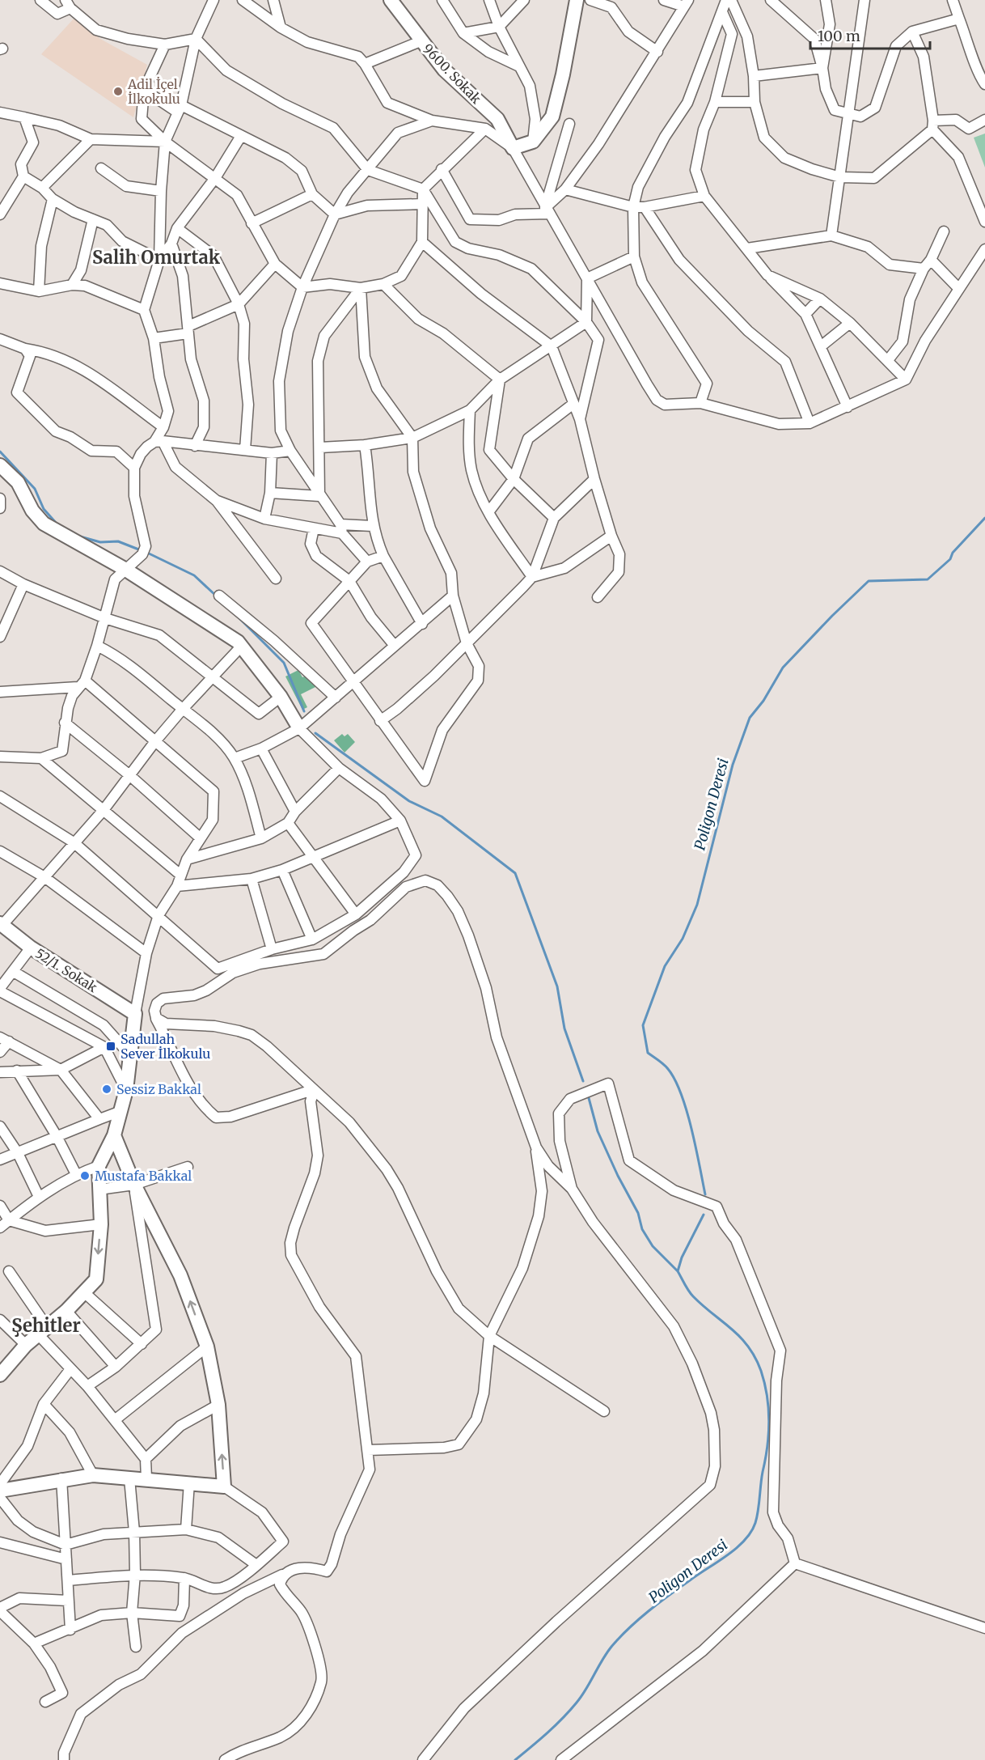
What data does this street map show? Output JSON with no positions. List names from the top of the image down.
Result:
{
  "streets": {
    "street": ["9600. Sokak", "52/1. Sokak"]
  },
  "districts": ["Salih Omurtak", "Şehitler"],
  "water": ["Poligon Deresi"],
  "places": {
    "other": ["Adil İçel İlkokulu", "Sessiz Bakkal", "Mustafa Bakkal"],
    "transit": ["Sadullah Sever İlkokulu"]
  },
  "scale_bar": "100 m"
}
